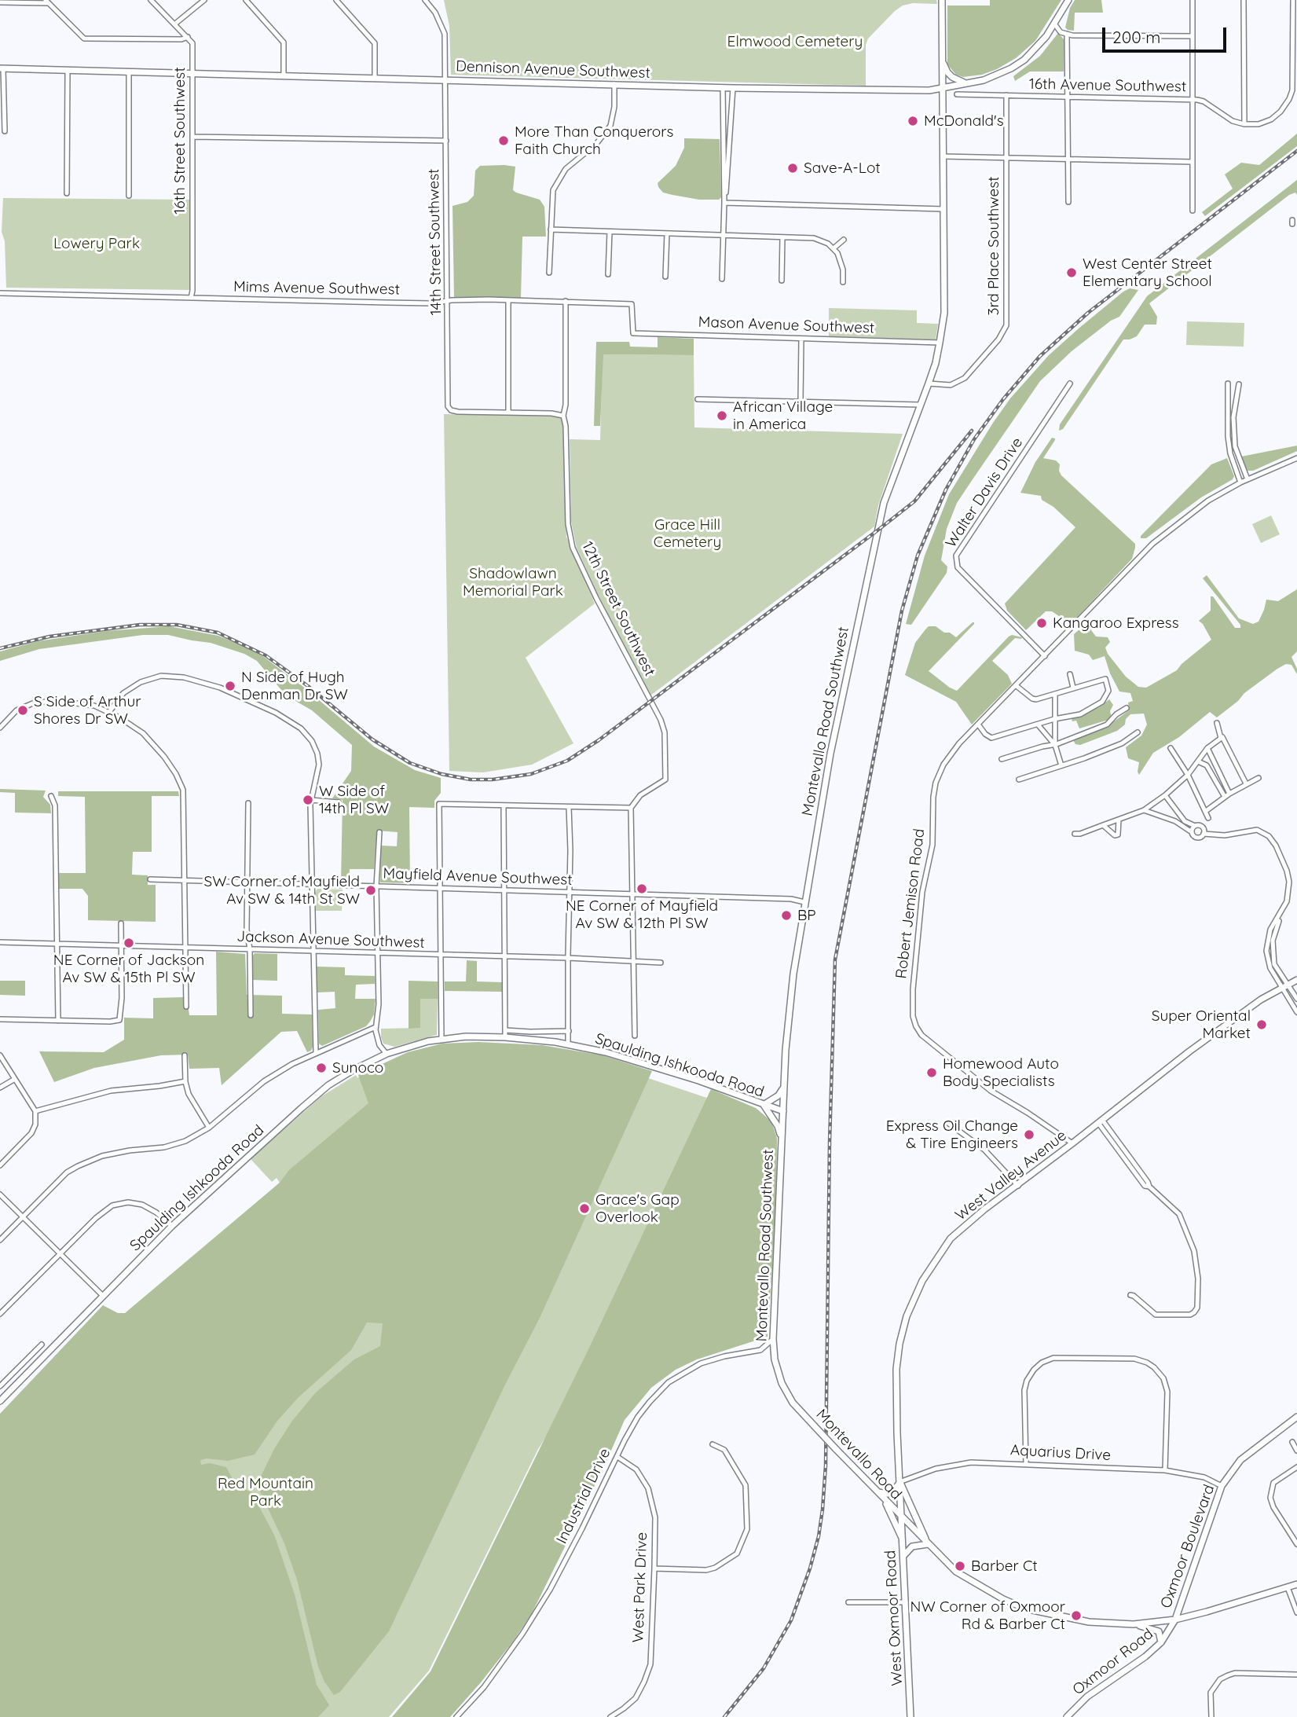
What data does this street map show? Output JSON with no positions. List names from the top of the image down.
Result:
{
  "streets": {
    "main road": [
      "Dennison Avenue Southwest",
      "Montevallo Road Southwest",
      "Spaulding Ishkooda Road",
      "West Valley Avenue",
      "Montevallo Road",
      "Oxmoor Boulevard",
      "West Oxmoor Road",
      "Oxmoor Road"
    ],
    "street": [
      "16th Avenue Southwest",
      "16th Street Southwest",
      "14th Street Southwest",
      "3rd Place Southwest",
      "Mims Avenue Southwest",
      "Mason Avenue Southwest",
      "Walter Davis Drive",
      "12th Street Southwest",
      "Mayfield Avenue Southwest",
      "Robert Jemison Road",
      "Jackson Avenue Southwest",
      "Aquarius Drive",
      "Industrial Drive",
      "West Park Drive"
    ]
  },
  "crossings": [
    ["Dennison Avenue Southwest", "16th Street Southwest"],
    ["Dennison Avenue Southwest", "14th Street Southwest"],
    ["Dennison Avenue Southwest", "Montevallo Road Southwest"],
    ["16th Avenue Southwest", "3rd Place Southwest"],
    ["16th Street Southwest", "Mims Avenue Southwest"],
    ["14th Street Southwest", "Mims Avenue Southwest"],
    ["3rd Place Southwest", "Montevallo Road Southwest"],
    ["Mims Avenue Southwest", "Mason Avenue Southwest"],
    ["Mims Avenue Southwest", "12th Street Southwest"],
    ["Mason Avenue Southwest", "Montevallo Road Southwest"],
    ["Walter Davis Drive", "Robert Jemison Road"],
    ["Montevallo Road Southwest", "Mayfield Avenue Southwest"],
    ["Montevallo Road Southwest", "Spaulding Ishkooda Road"],
    ["Montevallo Road Southwest", "Montevallo Road"],
    ["Montevallo Road Southwest", "Industrial Drive"],
    ["Robert Jemison Road", "West Valley Avenue"],
    ["West Valley Avenue", "Aquarius Drive"],
    ["West Valley Avenue", "Montevallo Road"],
    ["West Valley Avenue", "West Oxmoor Road"],
    ["Aquarius Drive", "Oxmoor Boulevard"],
    ["Montevallo Road", "West Oxmoor Road"],
    ["Industrial Drive", "West Park Drive"],
    ["Oxmoor Boulevard", "Oxmoor Road"]
  ],
  "parks": [
    "Elmwood Cemetery",
    "Lowery Park",
    "Grace Hill Cemetery",
    "Shadowlawn Memorial Park",
    "Red Mountain Park"
  ],
  "places": [
    "McDonald's",
    "More Than Conquerors Faith Church",
    "Save-A-Lot",
    "West Center Street Elementary School",
    "African Village in America",
    "Kangaroo Express",
    "N Side of Hugh Denman Dr SW",
    "S Side of Arthur Shores Dr SW",
    "W Side of 14th Pl SW",
    "NE Corner of Mayfield Av SW & 12th Pl SW",
    "SW Corner of Mayfield Av SW & 14th St SW",
    "BP",
    "NE Corner of Jackson Av SW & 15th Pl SW",
    "Super Oriental Market",
    "Sunoco",
    "Homewood Auto Body Specialists",
    "Express Oil Change & Tire Engineers",
    "Grace's Gap Overlook",
    "Barber Ct",
    "NW Corner of Oxmoor Rd & Barber Ct"
  ],
  "scale_bar": "200 m"
}
